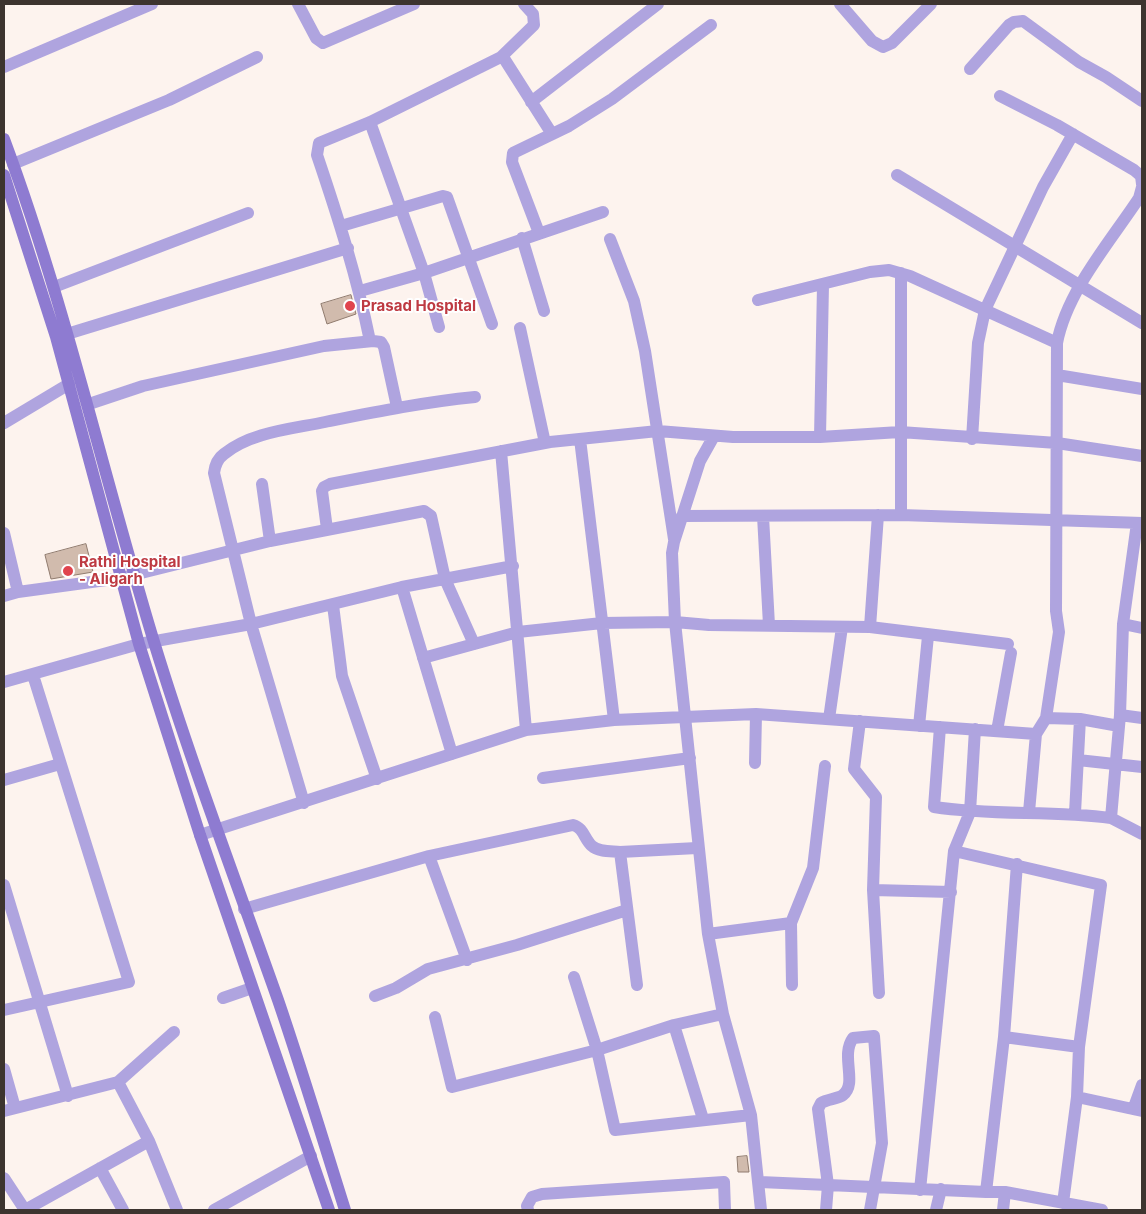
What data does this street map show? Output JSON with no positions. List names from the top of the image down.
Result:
{
  "places": ["Prasad Hospital", "Rathi Hospital - Aligarh"]
}
